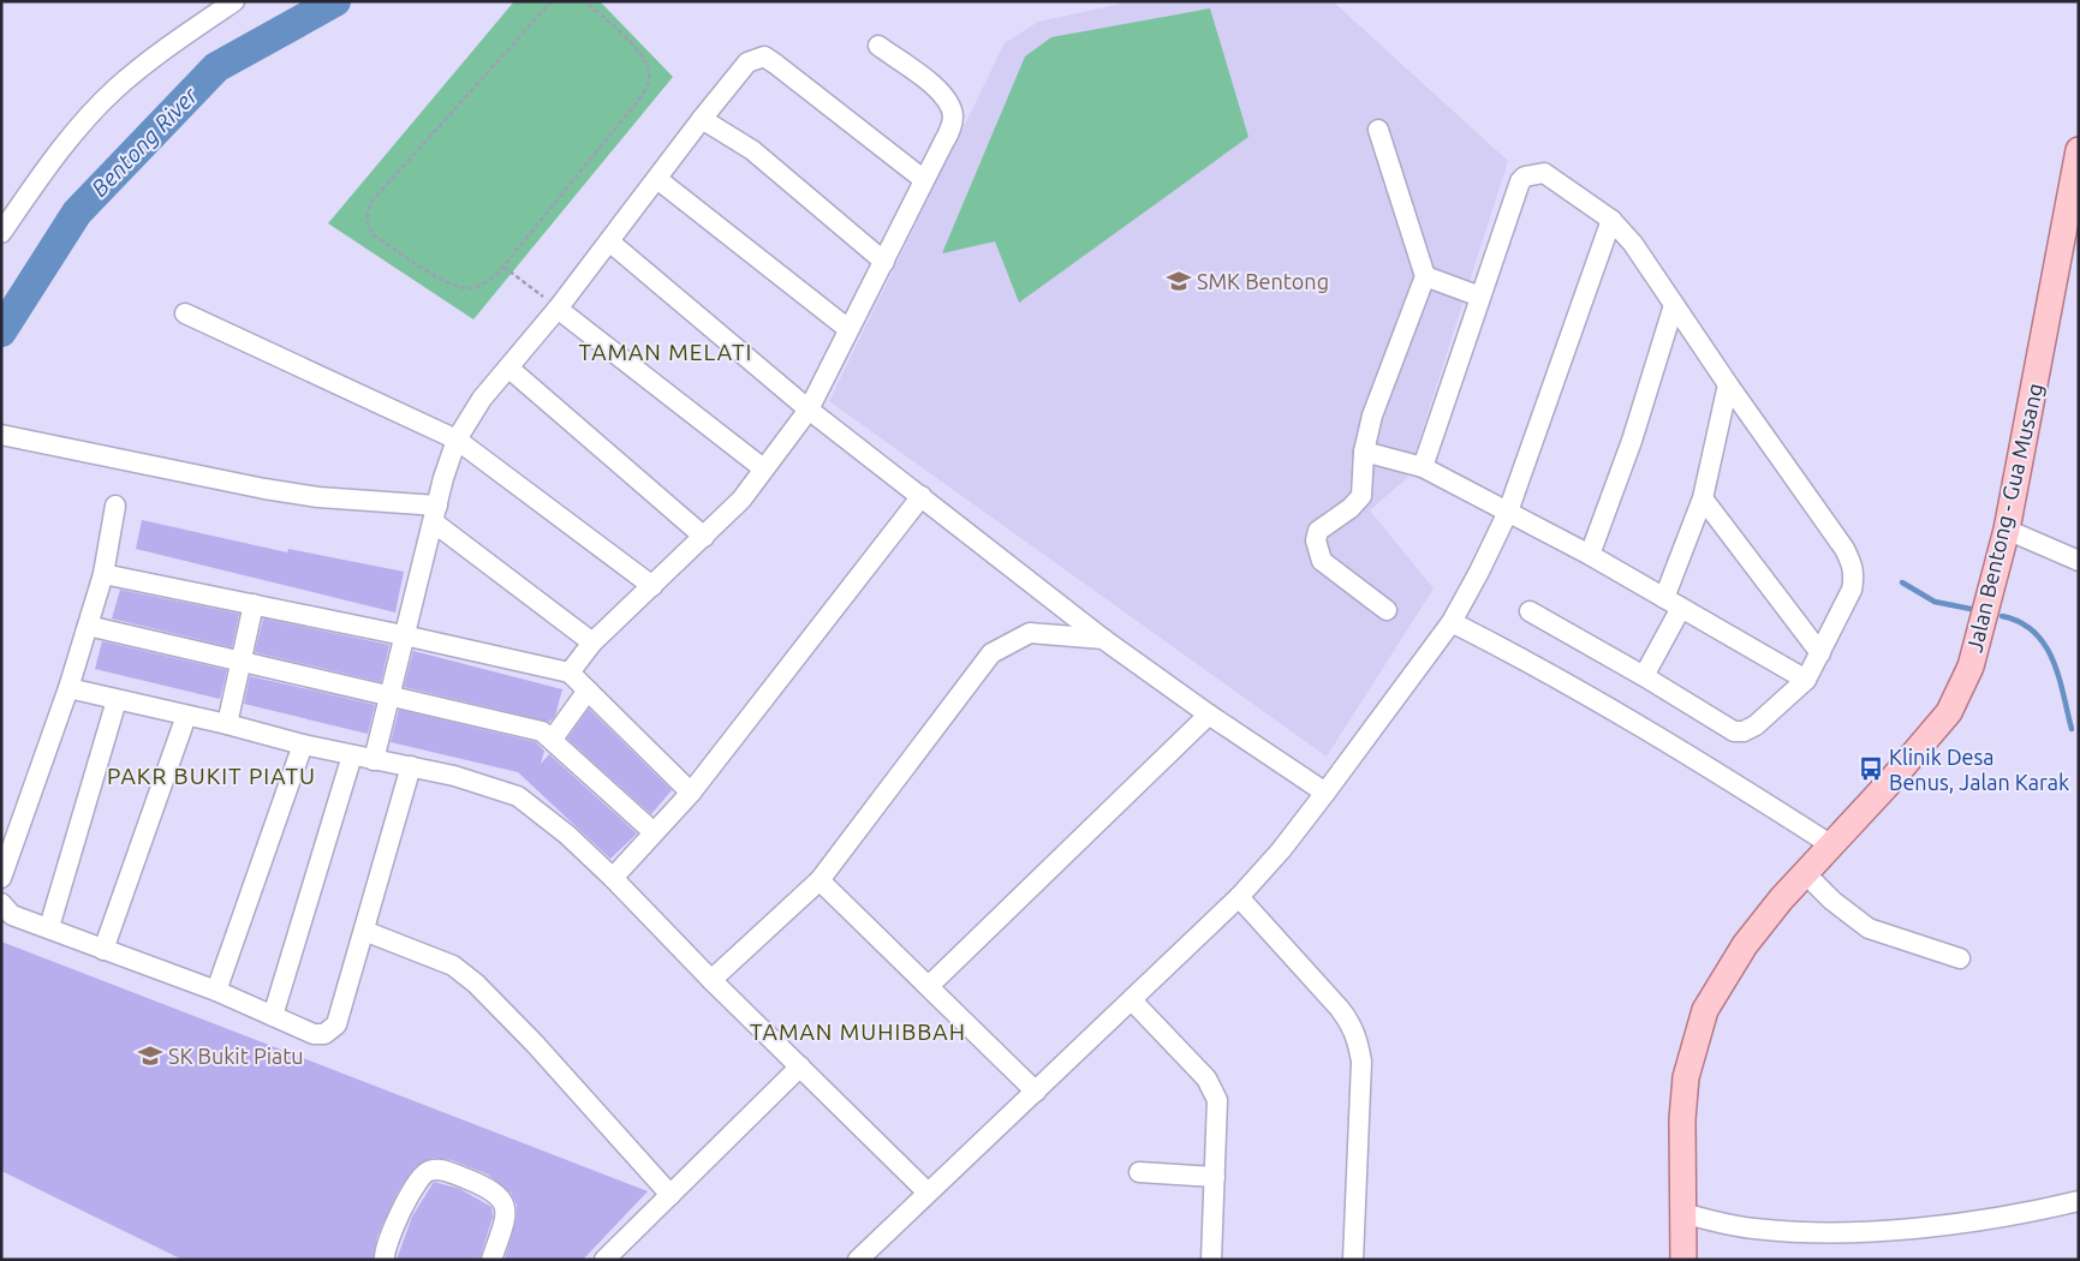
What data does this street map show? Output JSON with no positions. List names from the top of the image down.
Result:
{
  "streets": {
    "main road": ["Jalan Bentong - Gua Musang"]
  },
  "districts": ["TAMAN MELATI", "PAKR BUKIT PIATU", "TAMAN MUHIBBAH"],
  "water": ["Bentong River"],
  "places": {
    "school or university": ["SMK Bentong", "SK Bukit Piatu"],
    "bus stop": ["Klinik Desa Benus, Jalan Karak"]
  }
}
